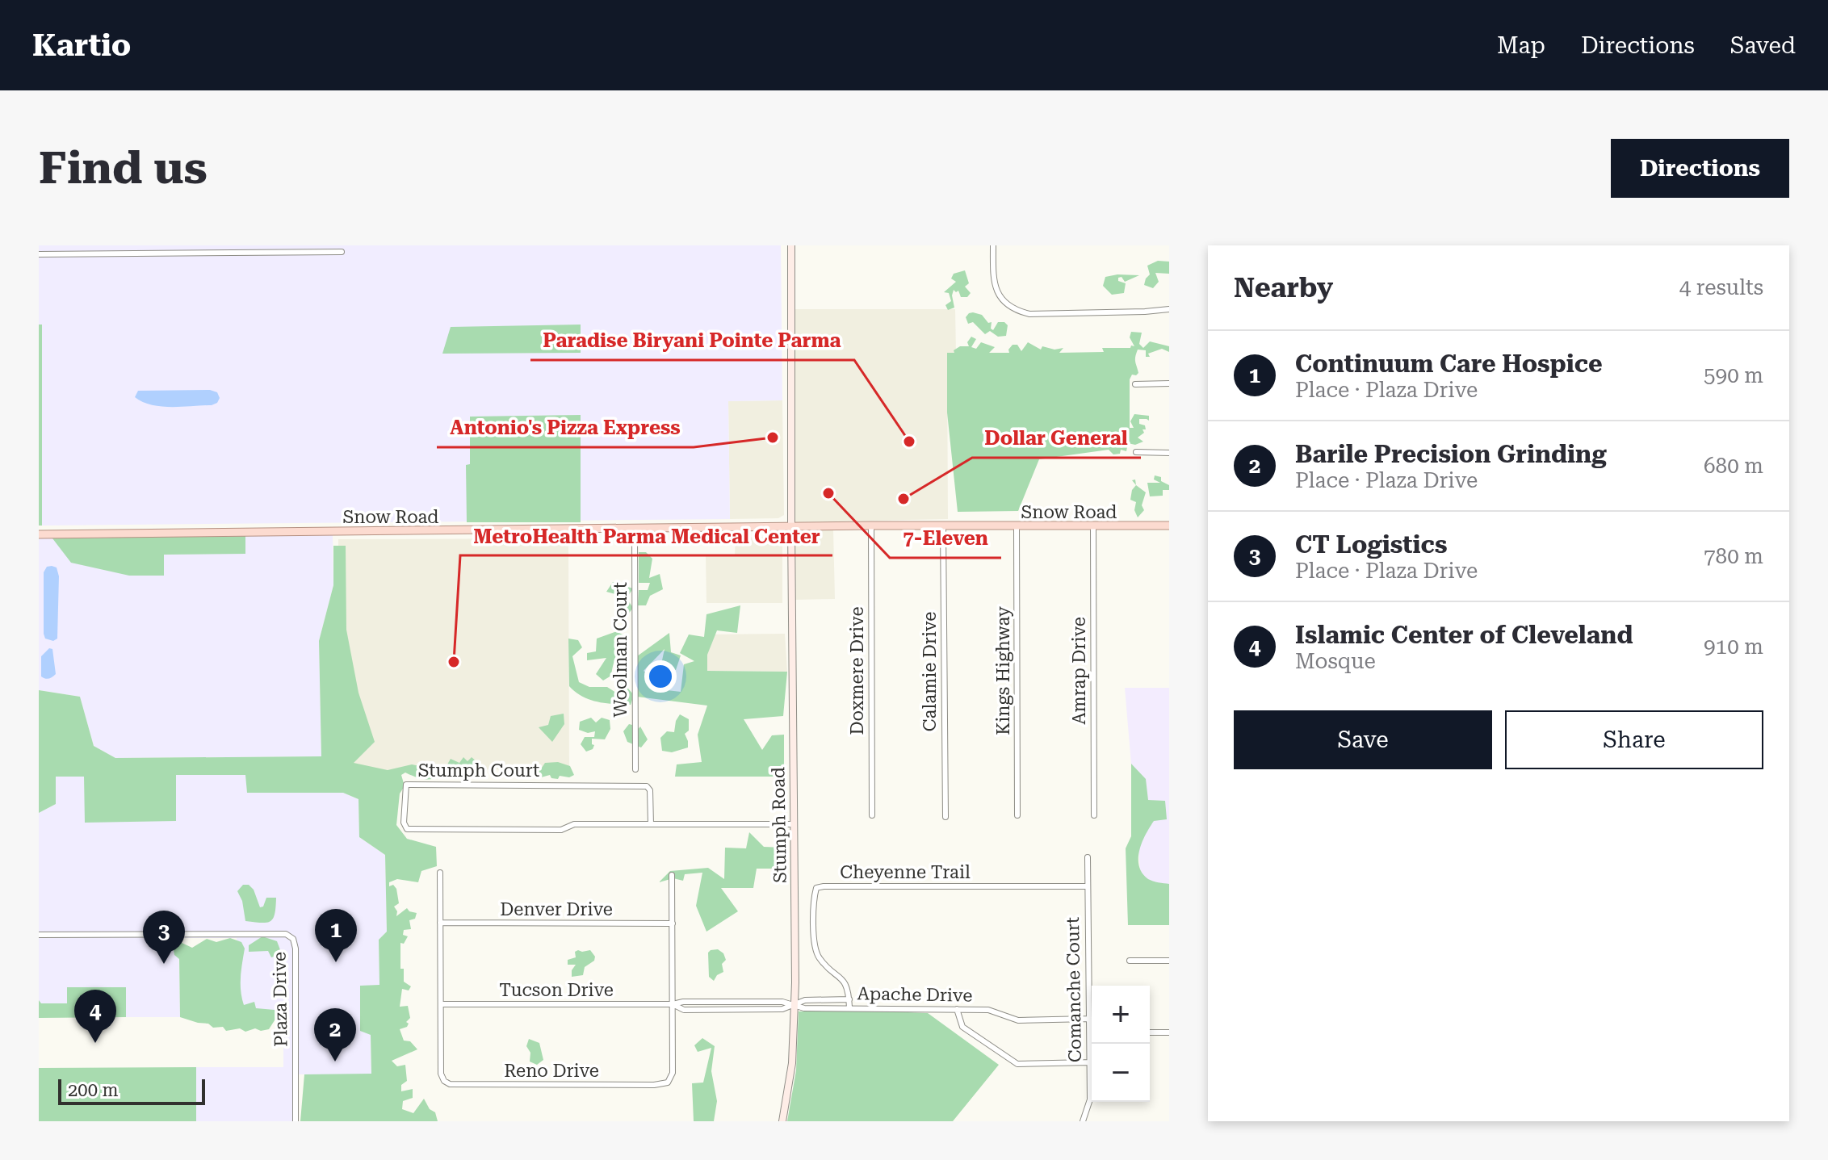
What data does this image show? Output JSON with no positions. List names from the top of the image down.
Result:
{
  "streets": {
    "main road": ["Snow Road", "Stumph Road"],
    "street": [
      "Woolman Court",
      "Doxmere Drive",
      "Kings Highway",
      "Amrap Drive",
      "Calamie Drive",
      "Stumph Court",
      "Cheyenne Trail",
      "Denver Drive",
      "Tucson Drive",
      "Comanche Court",
      "Apache Drive",
      "Plaza Drive",
      "Reno Drive"
    ]
  },
  "crossings": [
    ["Snow Road", "Woolman Court"],
    ["Snow Road", "Doxmere Drive"],
    ["Snow Road", "Kings Highway"],
    ["Snow Road", "Amrap Drive"],
    ["Snow Road", "Calamie Drive"],
    ["Snow Road", "Stumph Road"],
    ["Stumph Court", "Stumph Road"],
    ["Stumph Road", "Tucson Drive"],
    ["Stumph Road", "Apache Drive"],
    ["Cheyenne Trail", "Comanche Court"],
    ["Cheyenne Trail", "Apache Drive"],
    ["Tucson Drive", "Apache Drive"],
    ["Tucson Drive", "Reno Drive"],
    ["Comanche Court", "Apache Drive"]
  ],
  "places": [
    "Antonio's Pizza Express",
    "Paradise Biryani Pointe Parma",
    "7-Eleven",
    "Dollar General",
    "MetroHealth Parma Medical Center"
  ],
  "scale_bar": "200 m",
  "page": {
    "header": "Kartio",
    "nav": ["Map", "Directions", "Saved"],
    "buttons": [
      "Directions",
      ["Save", "Share"]
    ],
    "title": "Find us",
    "heading": ["Nearby", "4 results"],
    "list": [
      {
        "mark": "1",
        "name": "Continuum Care Hospice",
        "note": "Place · Plaza Drive",
        "value": "590 m"
      },
      {
        "mark": "2",
        "name": "Barile Precision Grinding",
        "note": "Place · Plaza Drive",
        "value": "680 m"
      },
      {
        "mark": "3",
        "name": "CT Logistics",
        "note": "Place · Plaza Drive",
        "value": "780 m"
      },
      {
        "mark": "4",
        "name": "Islamic Center of Cleveland",
        "note": "Mosque",
        "value": "910 m"
      }
    ],
    "pins": [
      "1",
      "3",
      "4",
      "2"
    ],
    "map_buttons": ["+", "−"],
    "scale": "200 m"
  }
}
